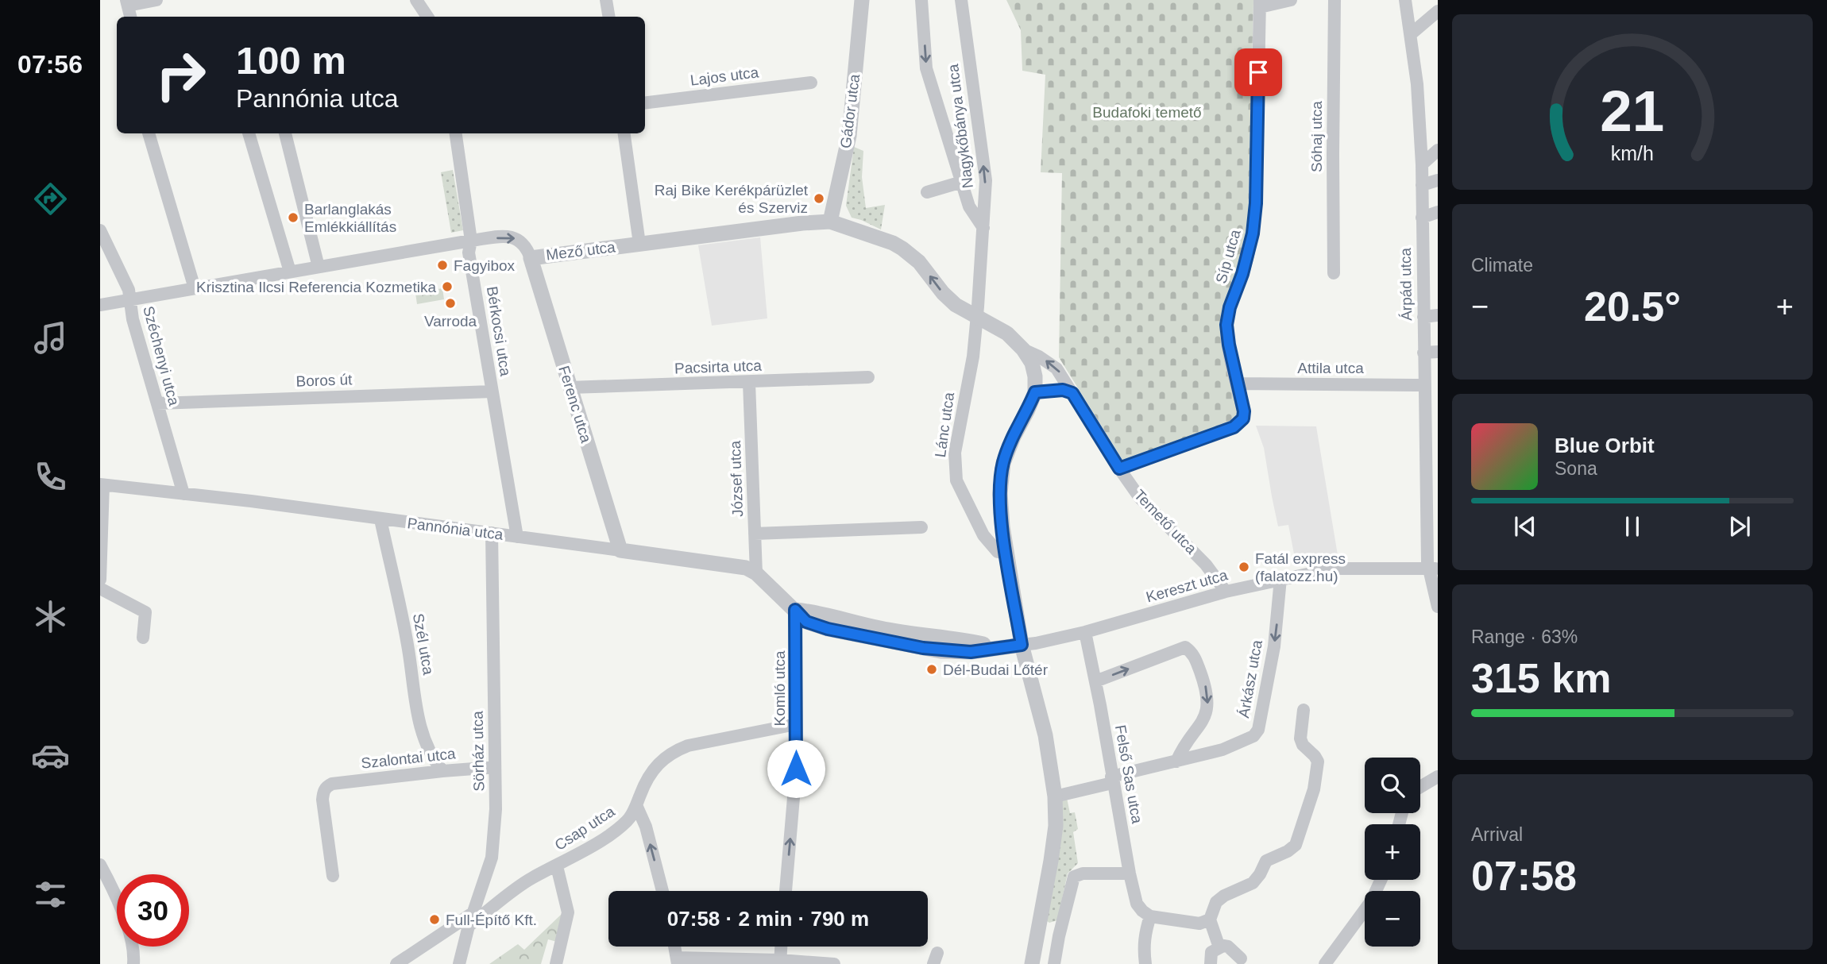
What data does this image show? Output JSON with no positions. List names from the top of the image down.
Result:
{
  "streets": {
    "street": [
      "Lajos utca",
      "Gádor utca",
      "Nagykőbánya utca",
      "Sóhaj utca",
      "Mező utca",
      "Síp utca",
      "Árpád utca",
      "Bérkocsi utca",
      "Széchenyi utca",
      "Pacsirta utca",
      "Attila utca",
      "Boros út",
      "Ferenc utca",
      "Lánc utca",
      "József utca",
      "Temető utca",
      "Pannónia utca",
      "Kereszt utca",
      "Szél utca",
      "Árkász utca",
      "Komló utca",
      "Sörház utca",
      "Szalontai utca",
      "Felső Sas utca",
      "Csap utca"
    ]
  },
  "crossings": [
    ["Gádor utca", "Mező utca"],
    ["Nagykőbánya utca", "Mező utca"],
    ["Nagykőbánya utca", "Lánc utca"],
    ["Nagykőbánya utca", "Temető utca"],
    ["Mező utca", "Bérkocsi utca"],
    ["Mező utca", "Széchenyi utca"],
    ["Mező utca", "Ferenc utca"],
    ["Mező utca", "Lánc utca"],
    ["Mező utca", "Temető utca"],
    ["Síp utca", "Attila utca"],
    ["Síp utca", "Temető utca"],
    ["Árpád utca", "Attila utca"],
    ["Árpád utca", "Kereszt utca"],
    ["Bérkocsi utca", "Boros út"],
    ["Bérkocsi utca", "Pannónia utca"],
    ["Széchenyi utca", "Boros út"],
    ["Széchenyi utca", "Pannónia utca"],
    ["Pacsirta utca", "Ferenc utca"],
    ["Pacsirta utca", "József utca"],
    ["Ferenc utca", "Pannónia utca"],
    ["Lánc utca", "Temető utca"],
    ["József utca", "Pannónia utca"],
    ["Temető utca", "Kereszt utca"],
    ["Pannónia utca", "Szél utca"],
    ["Pannónia utca", "Komló utca"],
    ["Pannónia utca", "Sörház utca"],
    ["Kereszt utca", "Árkász utca"],
    ["Kereszt utca", "Felső Sas utca"],
    ["Szél utca", "Szalontai utca"],
    ["Árkász utca", "Felső Sas utca"],
    ["Komló utca", "Csap utca"],
    ["Sörház utca", "Szalontai utca"],
    ["Sörház utca", "Csap utca"]
  ],
  "one_way": ["Árkász utca", "Komló utca"],
  "parks": ["Budafoki temető"],
  "places": [
    "Raj Bike Kerékpárüzlet és Szerviz",
    "Barlanglakás Emlékkiállítás",
    "Fagyibox",
    "Krisztina Ilcsi Referencia Kozmetika",
    "Varroda",
    "Fatál express (falatozz.hu)",
    "Dél-Budai Lőtér",
    "Full-Építő Kft."
  ],
  "page": {
    "tabs": "07:56",
    "turn": ["100 m", "Pannónia utca"],
    "tile": [
      "Climate",
      ["Range · 63%", "315 km"],
      ["Arrival", "07:58"]
    ],
    "heat": ["−", "20.5°", "+"],
    "song": ["Blue Orbit", "Sona"],
    "map_buttons": ["+", "−"],
    "limit": "30",
    "trip": "07:58 · 2 min · 790 m",
    "gauge": ["21", "km/h"]
  }
}
